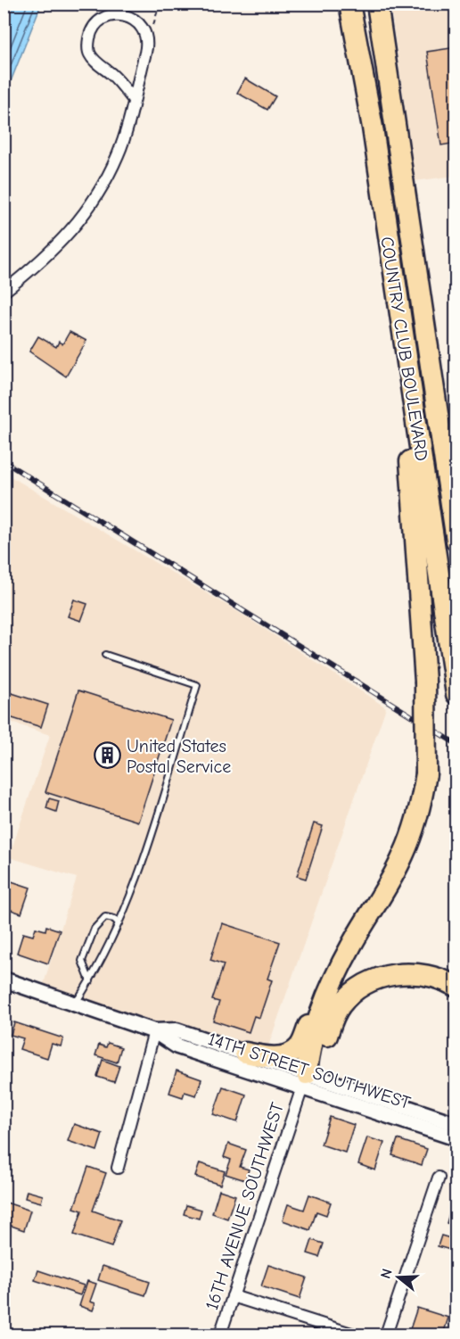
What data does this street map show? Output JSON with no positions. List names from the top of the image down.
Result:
{
  "streets": {
    "highway": ["COUNTRY CLUB BOULEVARD"],
    "street": ["14TH STREET SOUTHWEST", "16TH AVENUE SOUTHWEST"]
  },
  "crossings": [
    ["14TH STREET SOUTHWEST", "16TH AVENUE SOUTHWEST"]
  ],
  "places": {
    "building": ["United States Postal Service"]
  },
  "north": "left"
}
